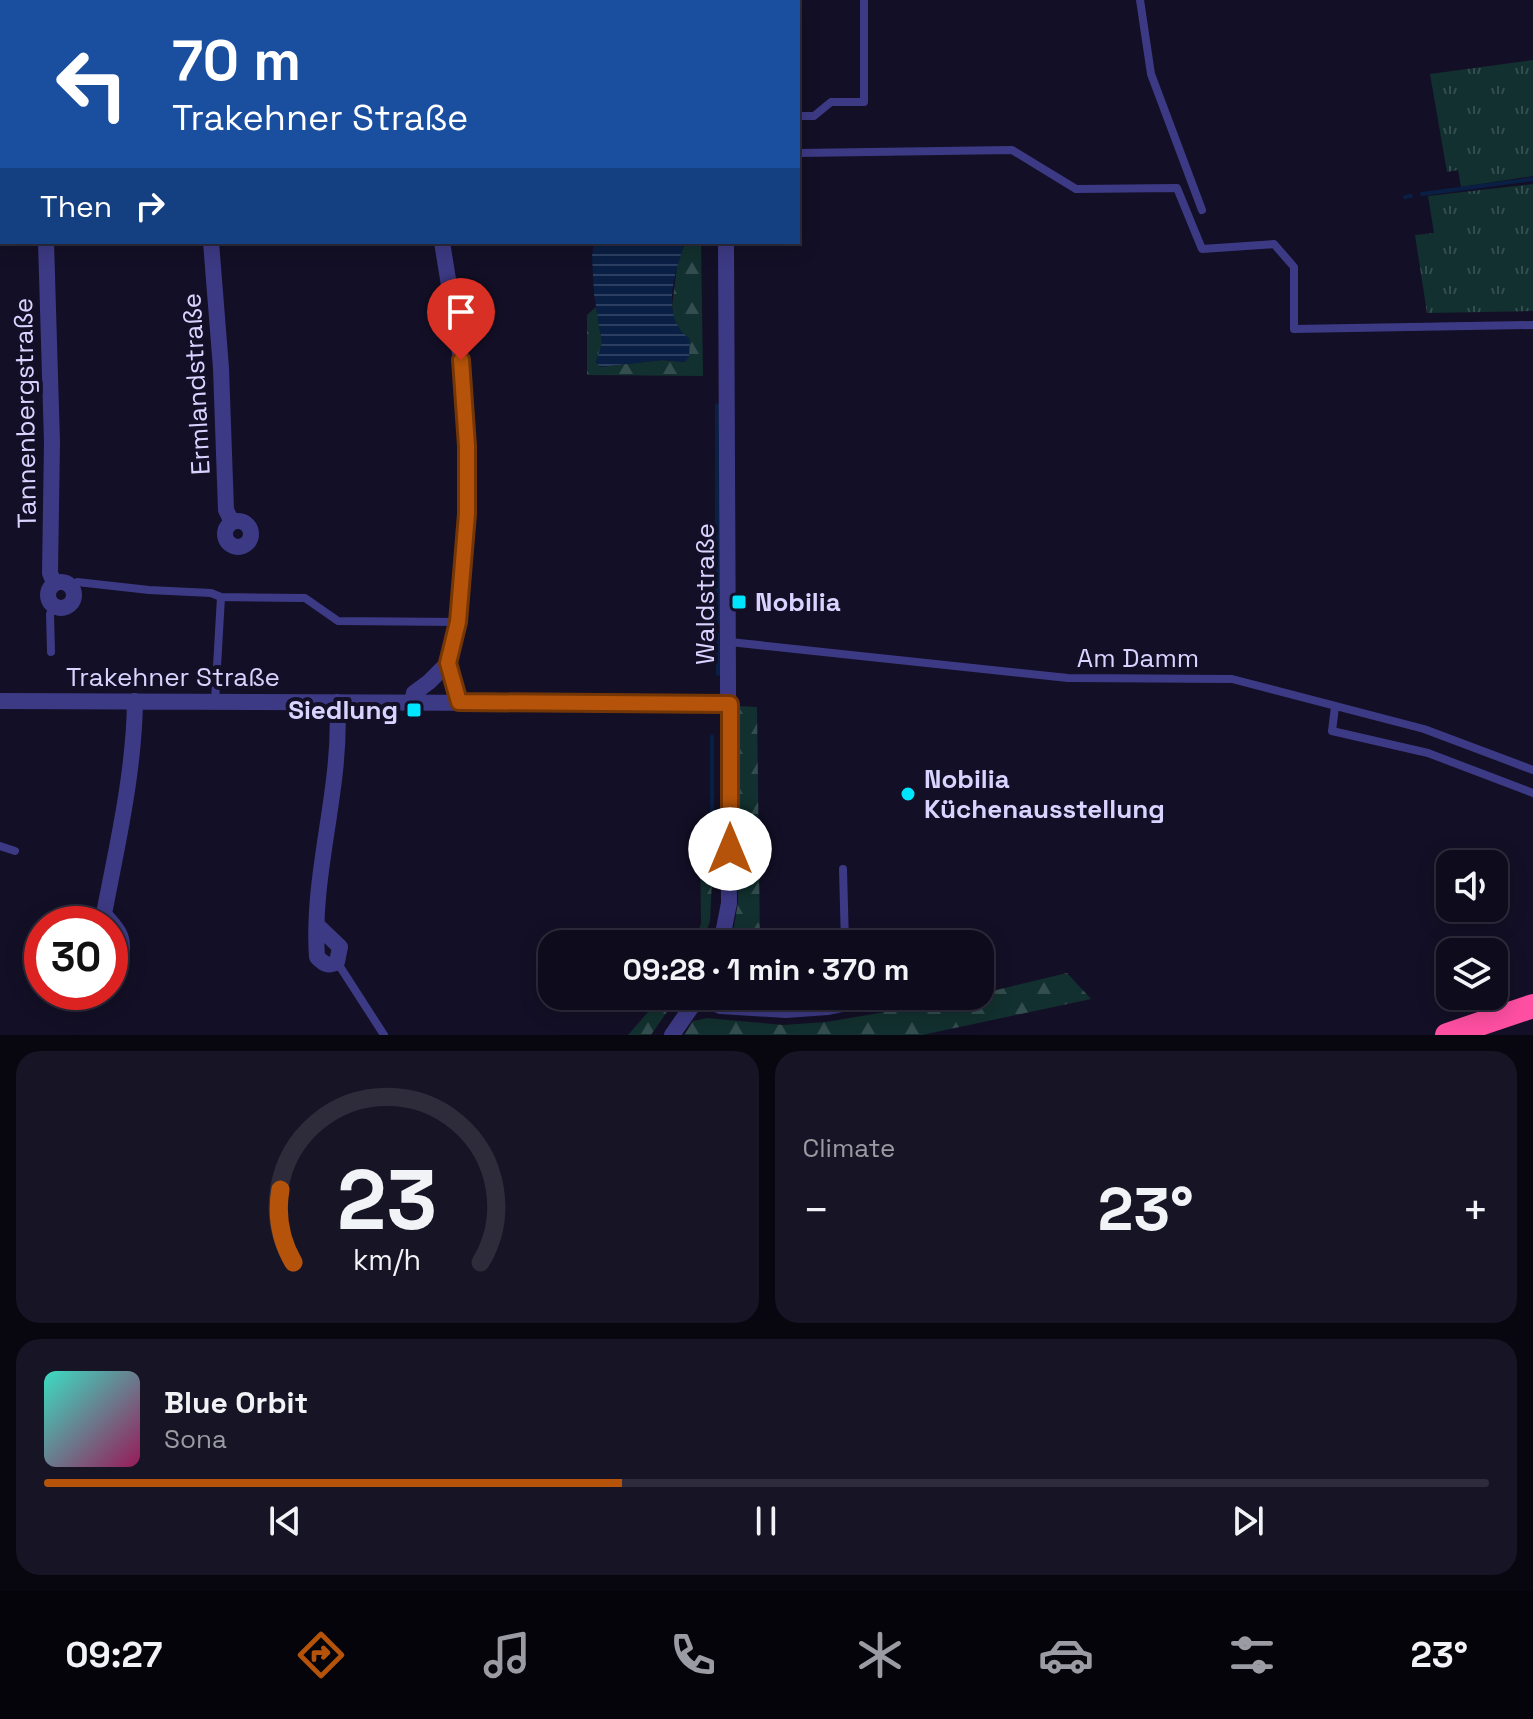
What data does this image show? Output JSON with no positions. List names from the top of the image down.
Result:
{
  "streets": {
    "street": [
      "Ermlandstraße",
      "Tannenbergstraße",
      "Waldstraße",
      "Trakehner Straße"
    ],
    "lane": ["Am Damm"]
  },
  "crossings": [
    ["Waldstraße", "Am Damm"],
    ["Waldstraße", "Trakehner Straße"]
  ],
  "places": {
    "transit": ["Nobilia", "Siedlung"],
    "other": ["Nobilia Küchenausstellung"]
  },
  "page": {
    "turn": ["70 m", "Trakehner Straße"],
    "then": "Then",
    "limit": "30",
    "trip": "09:28 · 1 min · 370 m",
    "tile": "Climate",
    "heat": ["−", "23°", "+"],
    "song": ["Blue Orbit", "Sona"],
    "tabs": ["09:27", "23°"],
    "gauge": ["23", "km/h"]
  }
}
